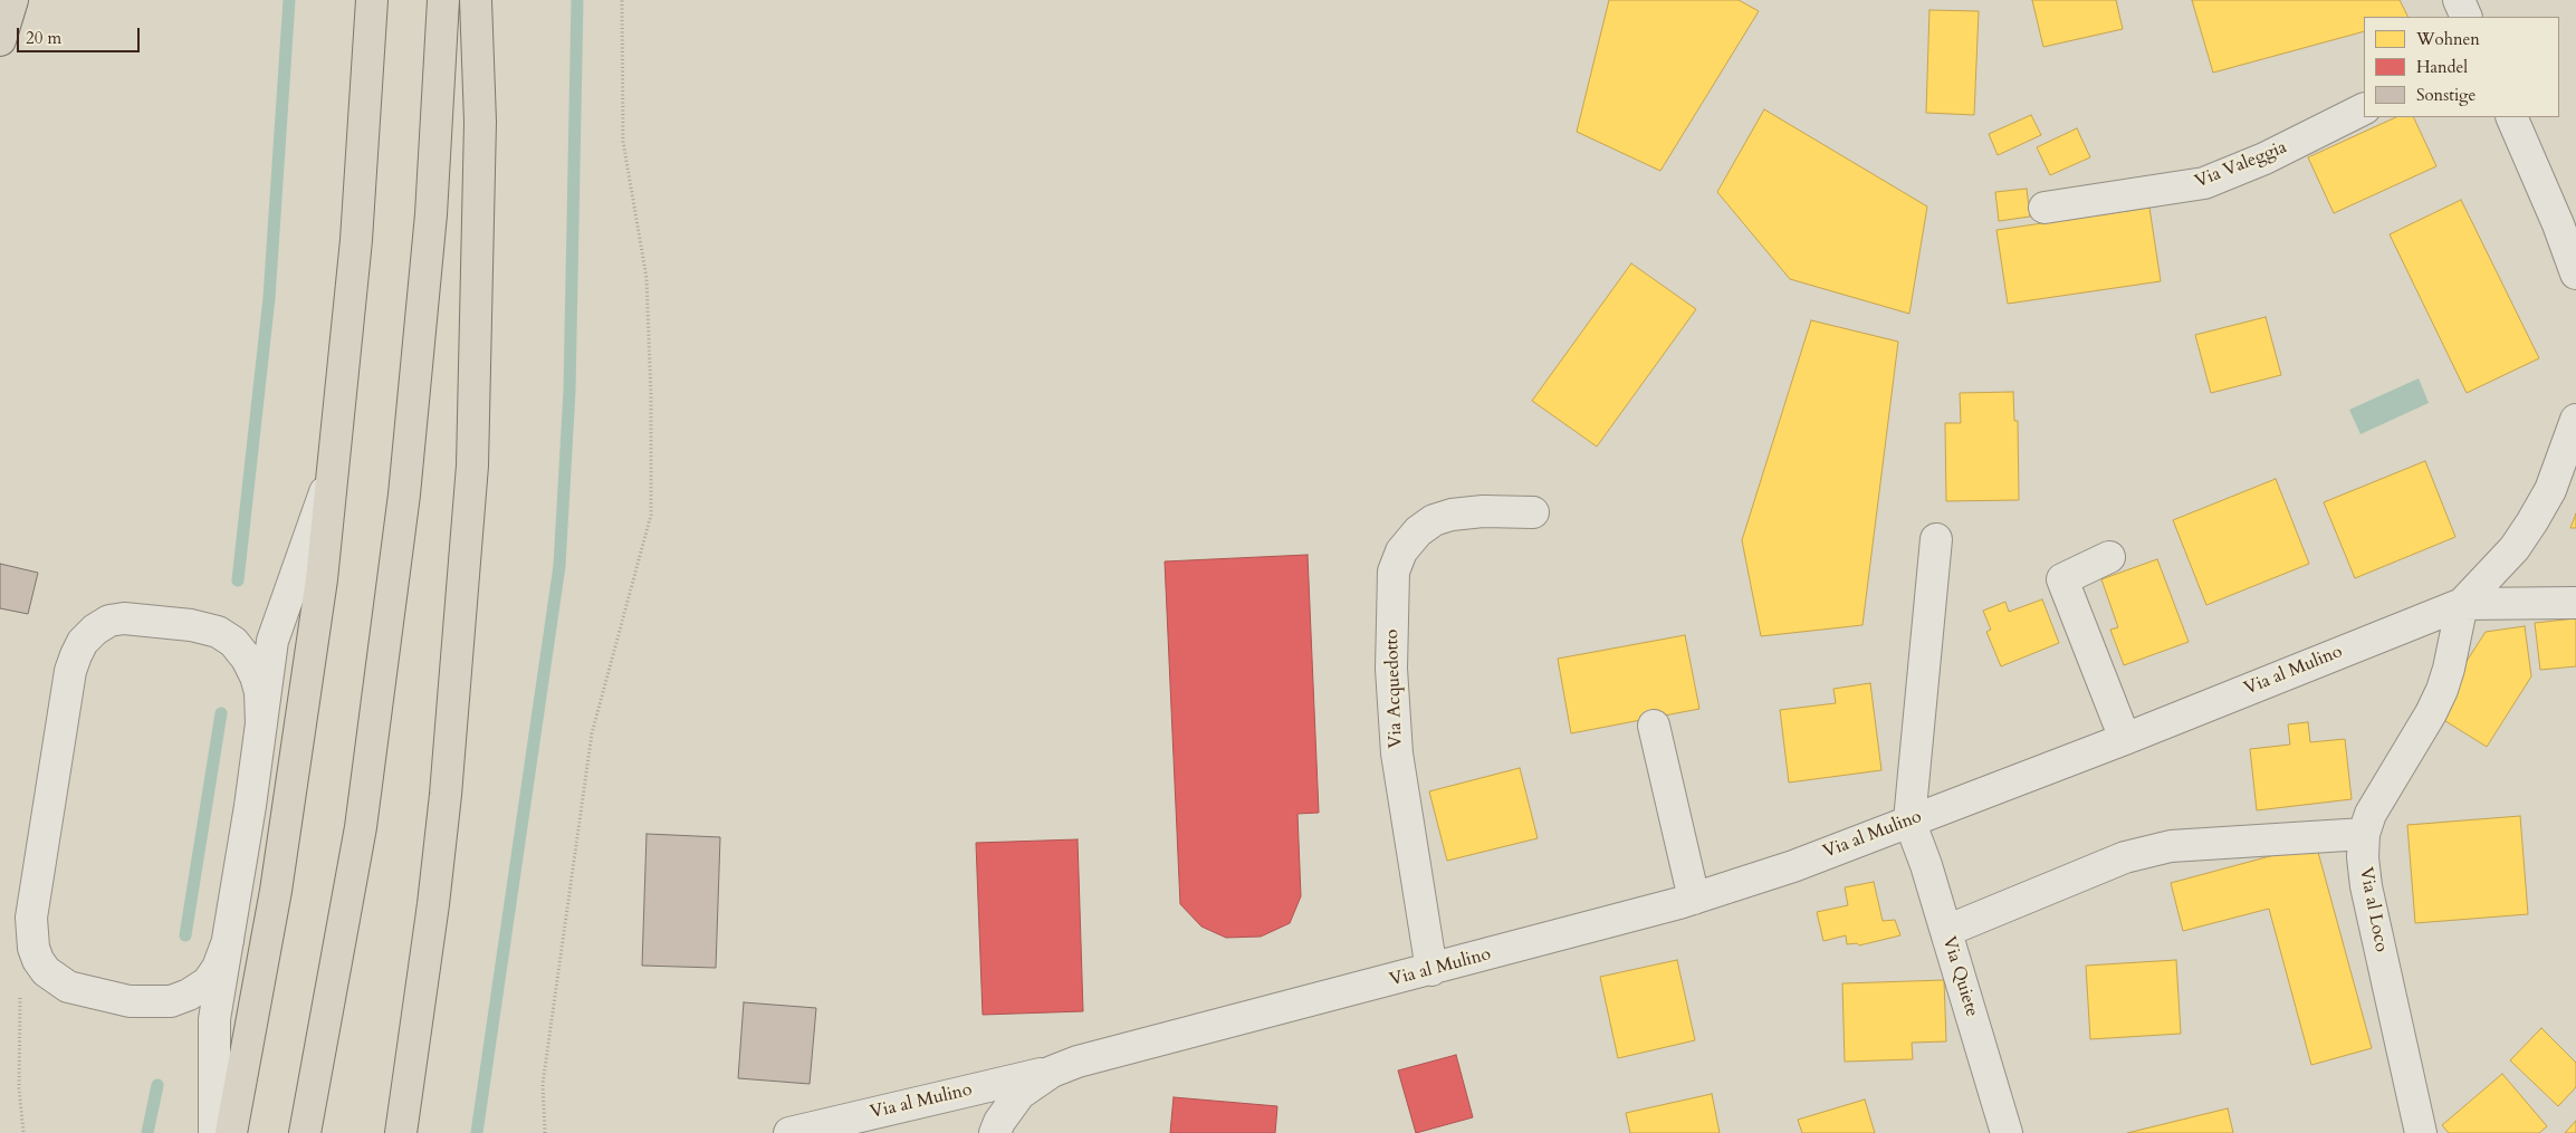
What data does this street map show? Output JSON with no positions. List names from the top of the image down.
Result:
{
  "streets": {
    "street": [
      "Via Valeggia",
      "Via al Mulino",
      "Via Acquedotto",
      "Via al Loco",
      "Via Quiete"
    ]
  },
  "crossings": [
    ["Via al Mulino", "Via Acquedotto"],
    ["Via al Mulino", "Via al Loco"],
    ["Via al Mulino", "Via Quiete"]
  ],
  "legend": ["Wohnen", "Handel", "Sonstige"],
  "scale_bar": "20 m"
}
